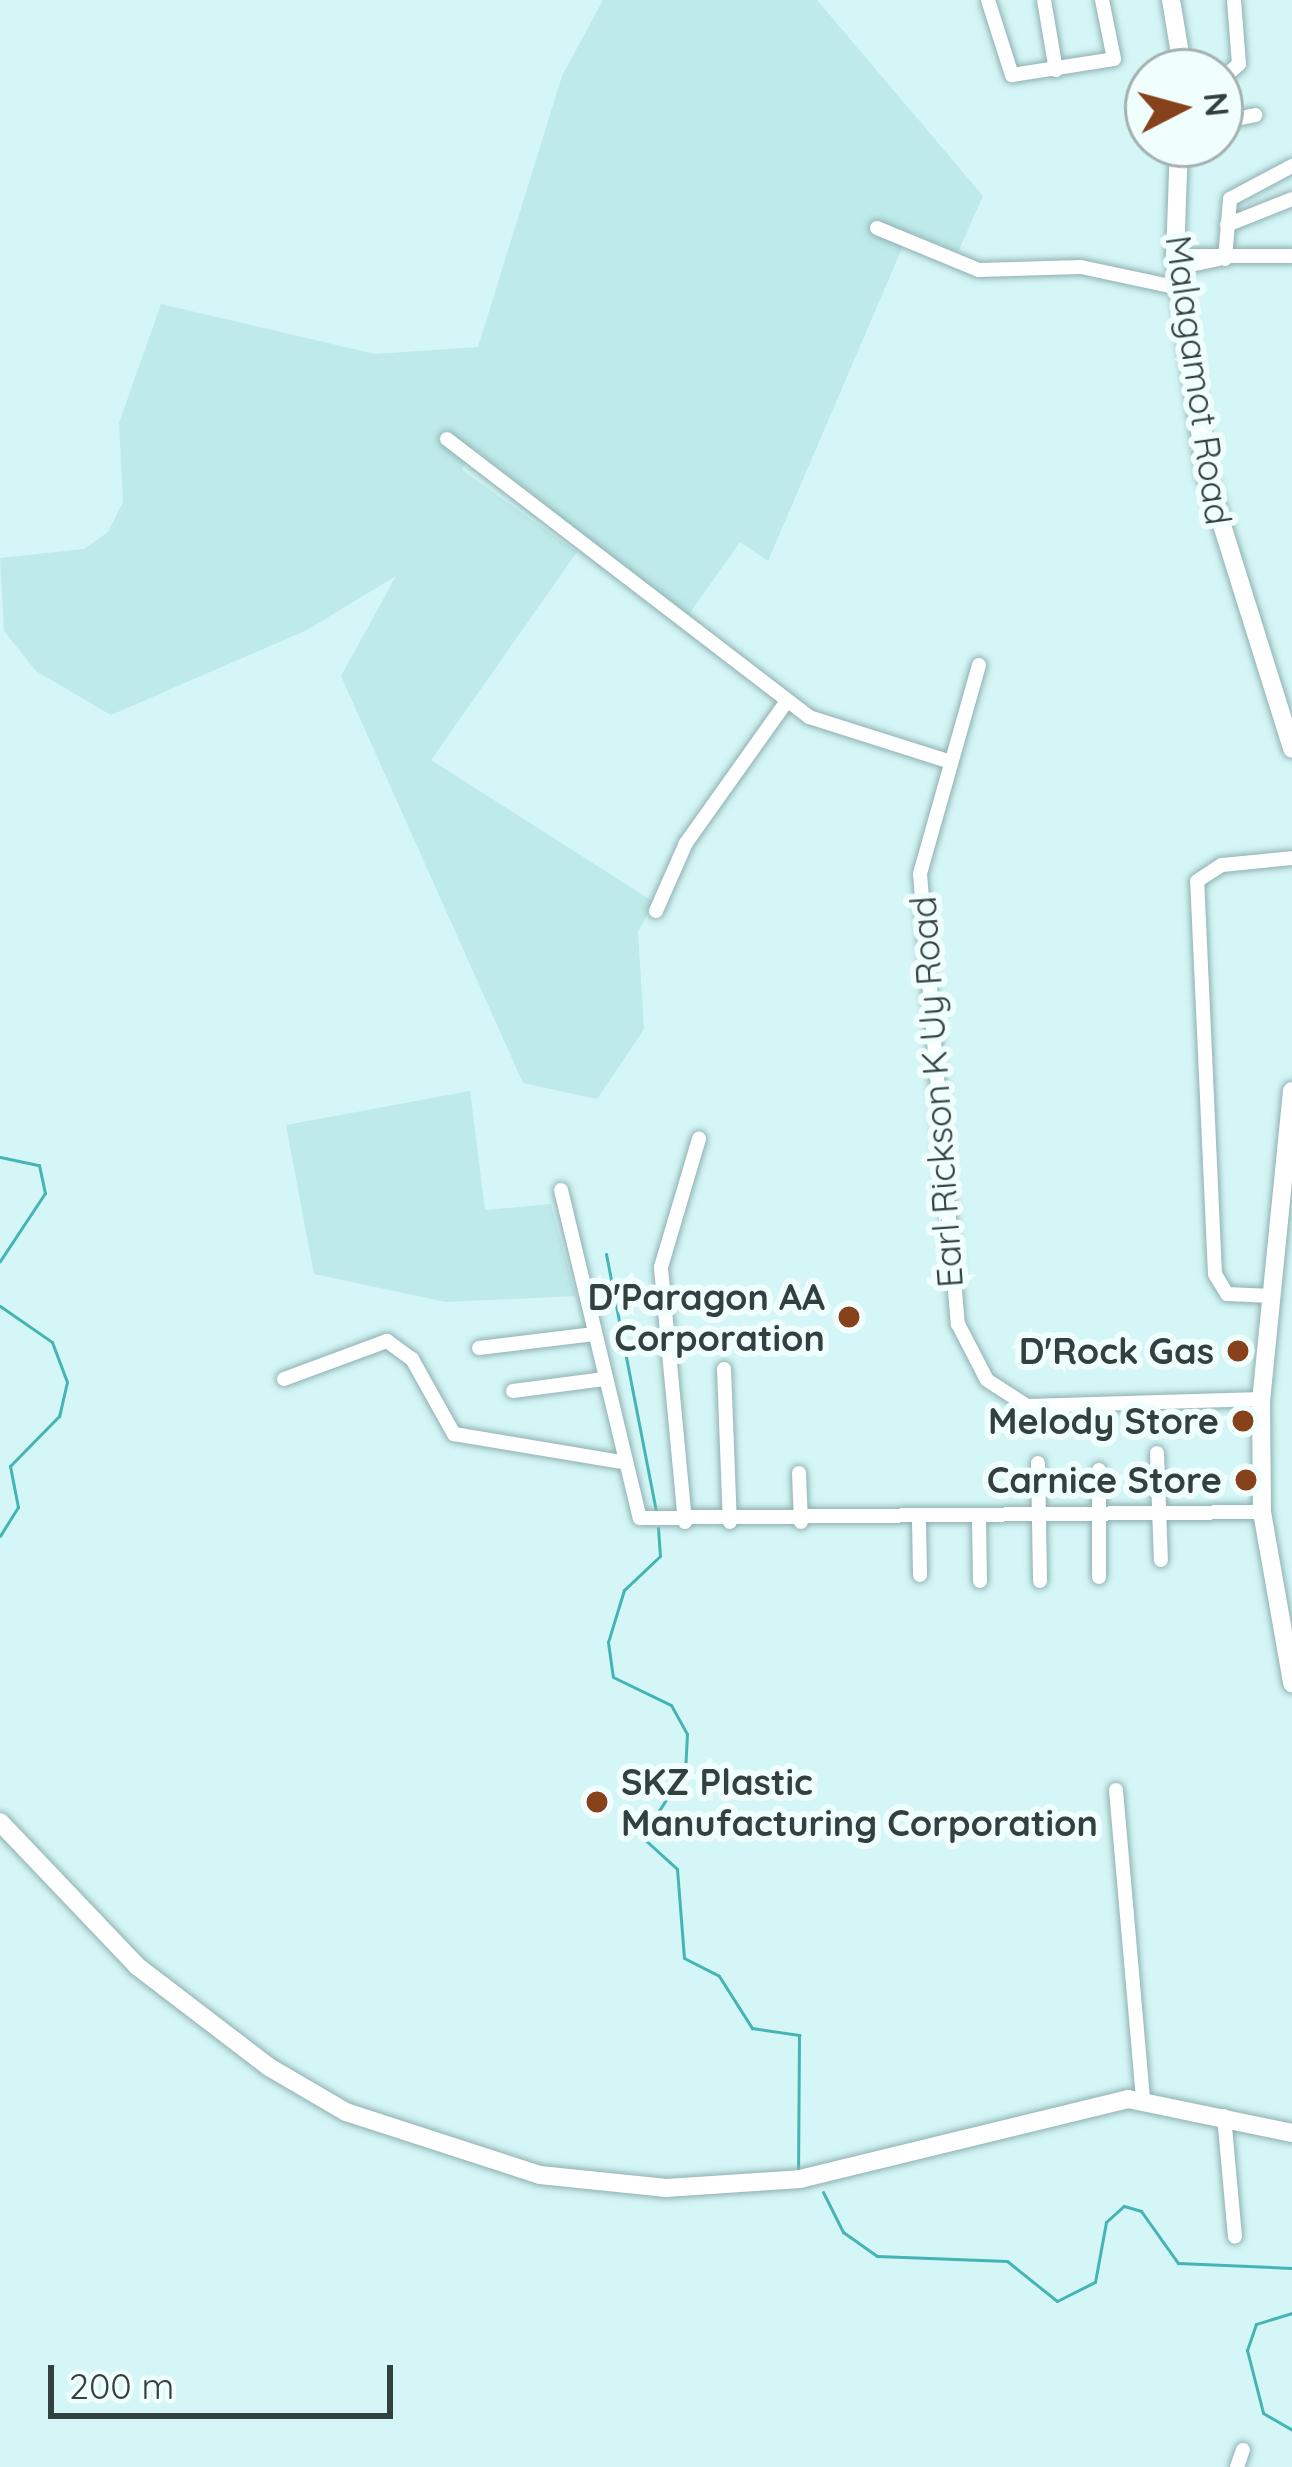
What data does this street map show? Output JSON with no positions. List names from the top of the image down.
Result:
{
  "streets": {
    "street": ["Malagamot Road", "Earl Rickson K Uy Road"]
  },
  "places": [
    "D'Paragon AA Corporation",
    "D'Rock Gas",
    "Melody Store",
    "Carnice Store",
    "SKZ Plastic Manufacturing Corporation"
  ],
  "scale_bar": "200 m",
  "north": "right"
}
